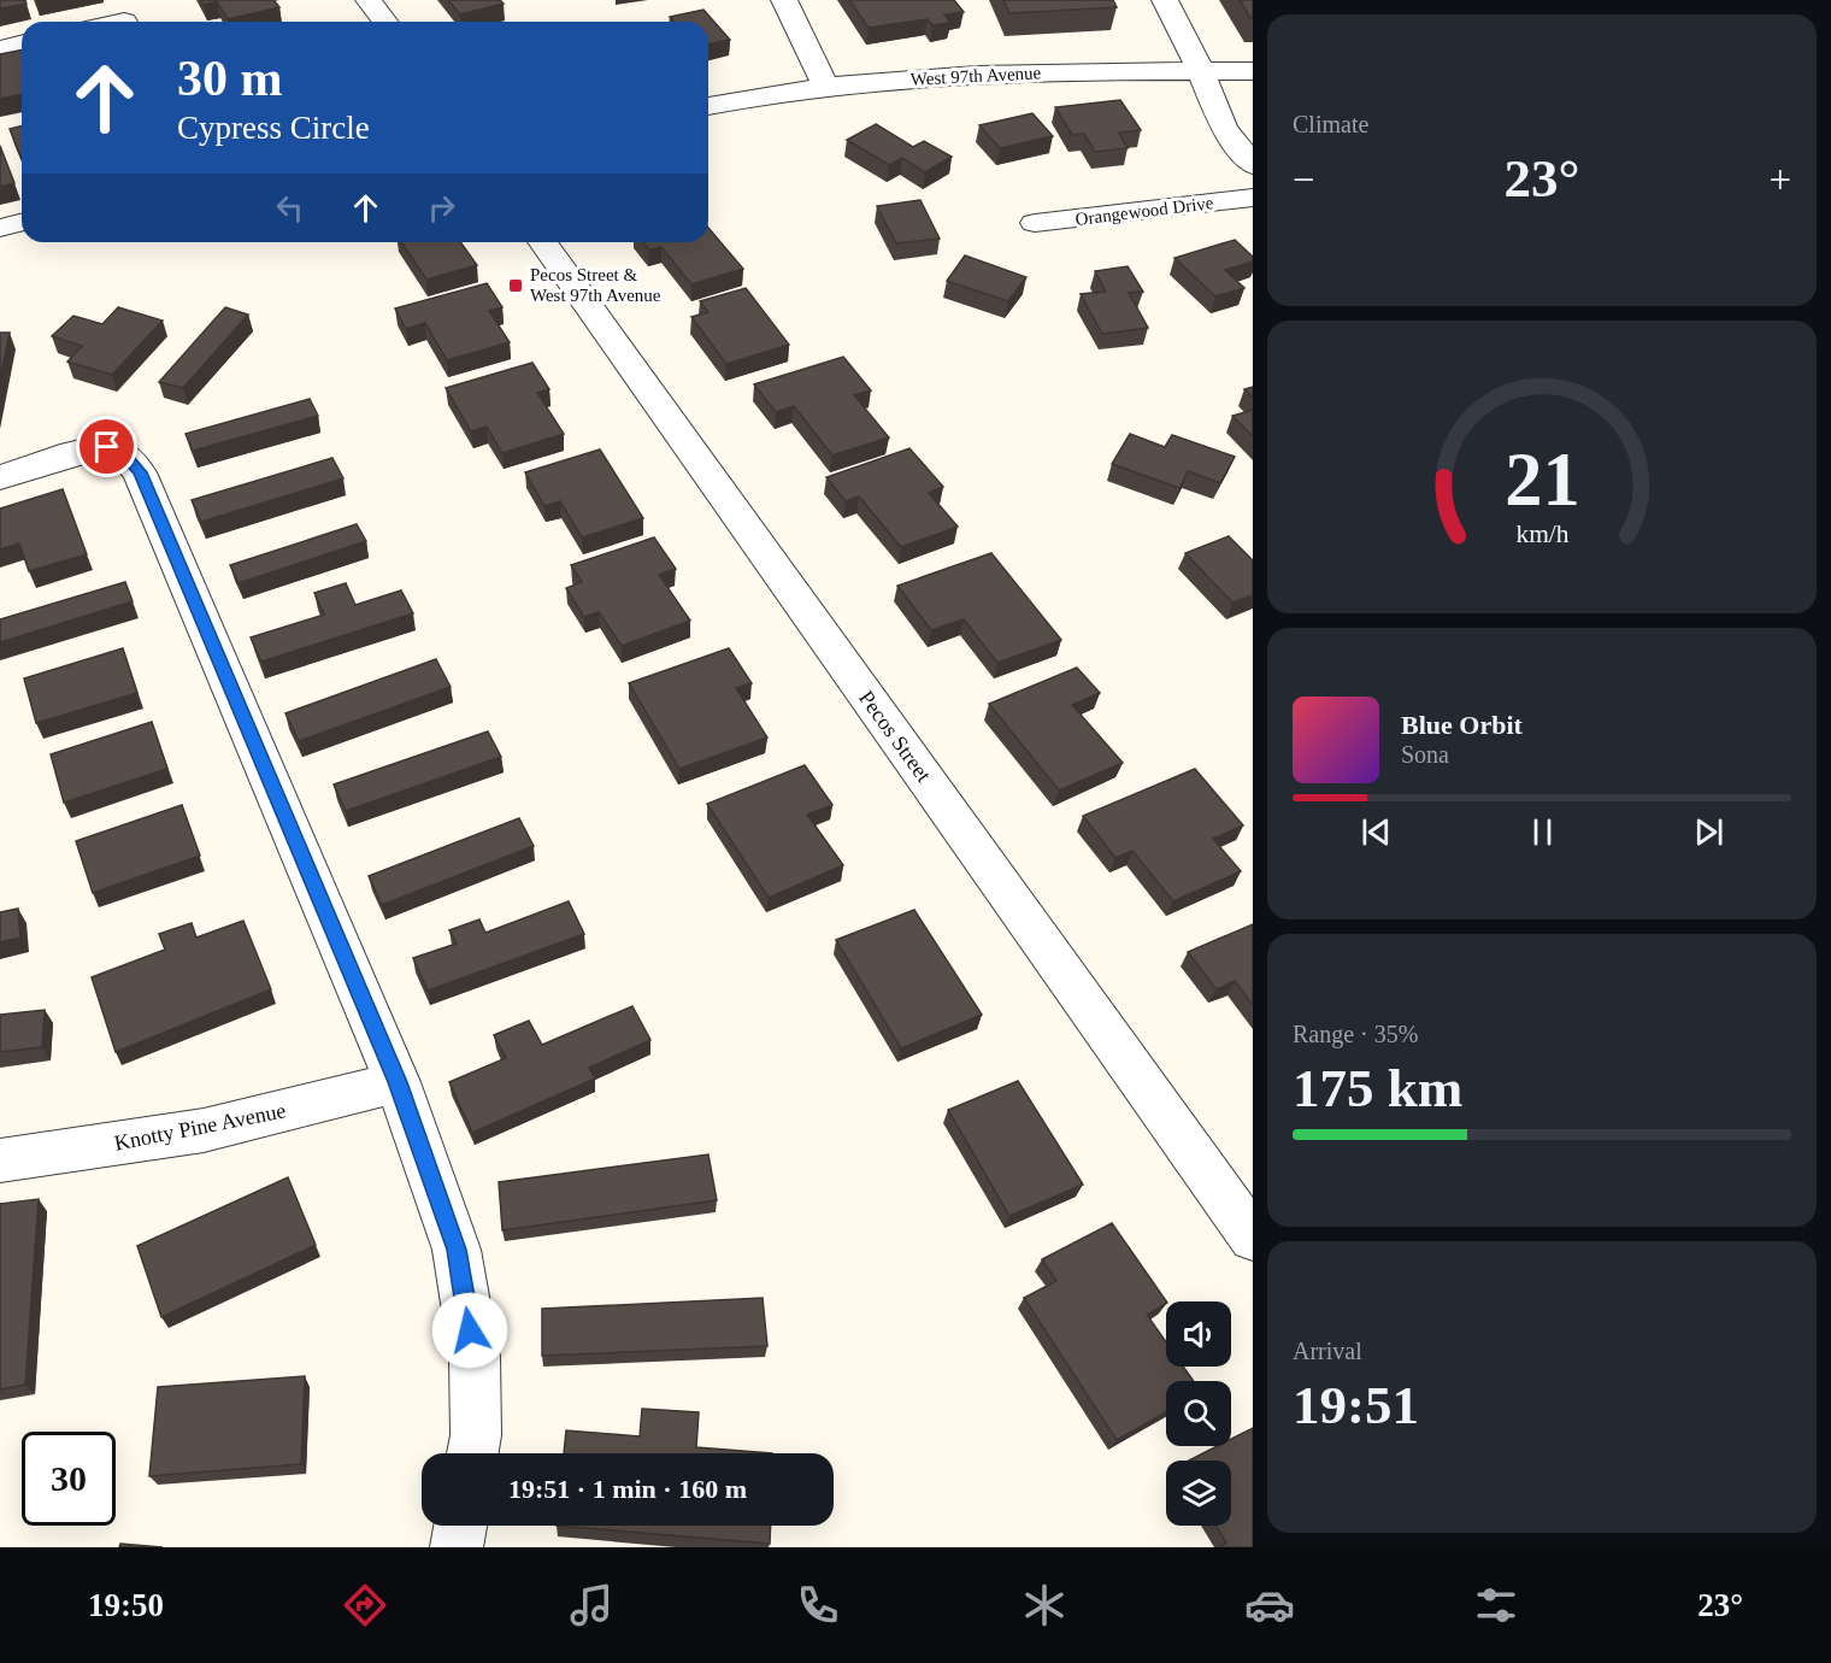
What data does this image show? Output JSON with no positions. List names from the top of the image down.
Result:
{
  "streets": {
    "street": [
      "West 97th Avenue",
      "Orangewood Drive",
      "Pecos Street",
      "Knotty Pine Avenue"
    ]
  },
  "places": {
    "transit": ["Pecos Street & West 97th Avenue"]
  },
  "page": {
    "tile": [
      "Climate",
      ["Range · 35%", "175 km"],
      ["Arrival", "19:51"]
    ],
    "turn": ["30 m", "Cypress Circle"],
    "heat": ["−", "23°", "+"],
    "song": ["Blue Orbit", "Sona"],
    "limit": "30",
    "trip": "19:51 · 1 min · 160 m",
    "tabs": ["19:50", "23°"],
    "gauge": ["21", "km/h"]
  }
}
